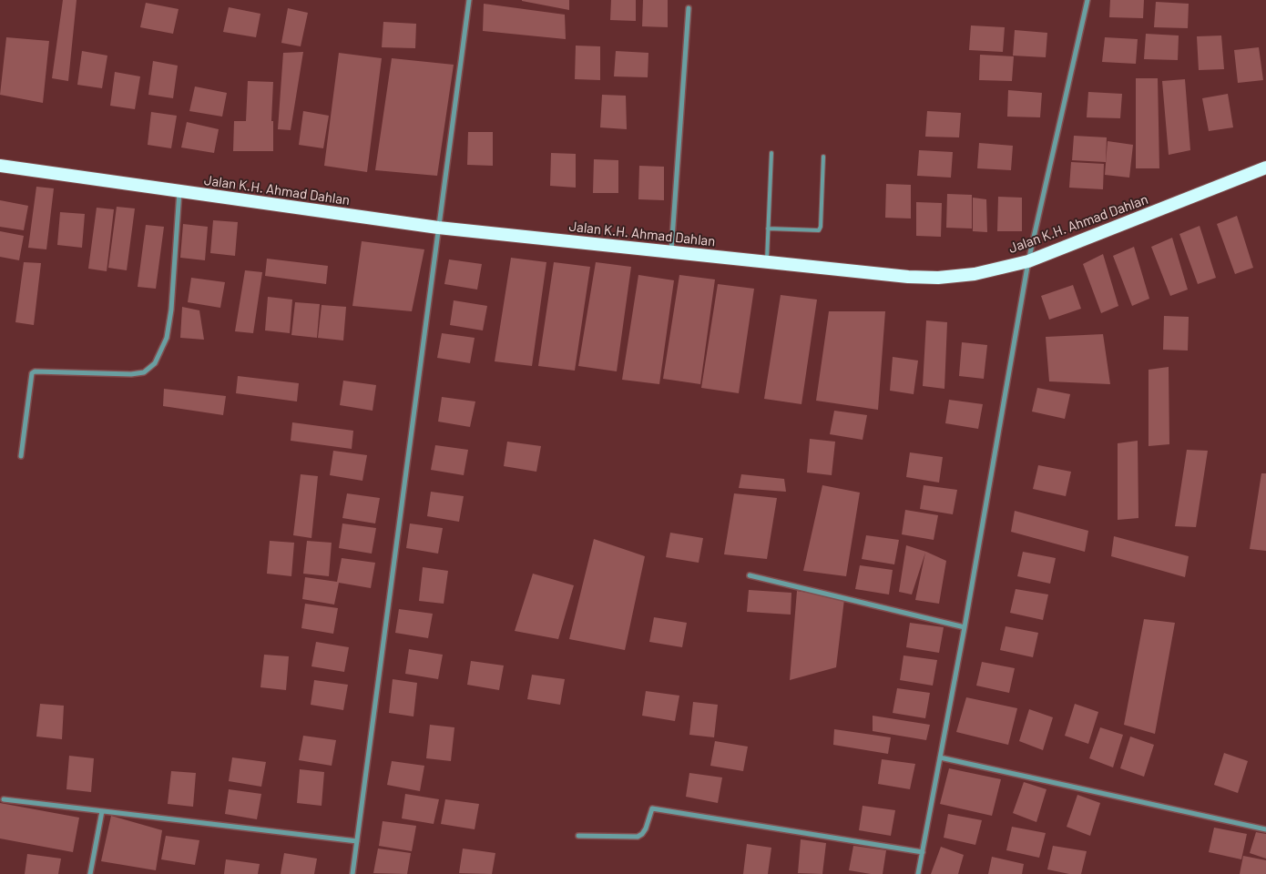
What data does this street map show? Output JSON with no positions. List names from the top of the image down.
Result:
{
  "streets": {
    "highway": ["Jalan K.H. Ahmad Dahlan"]
  }
}
